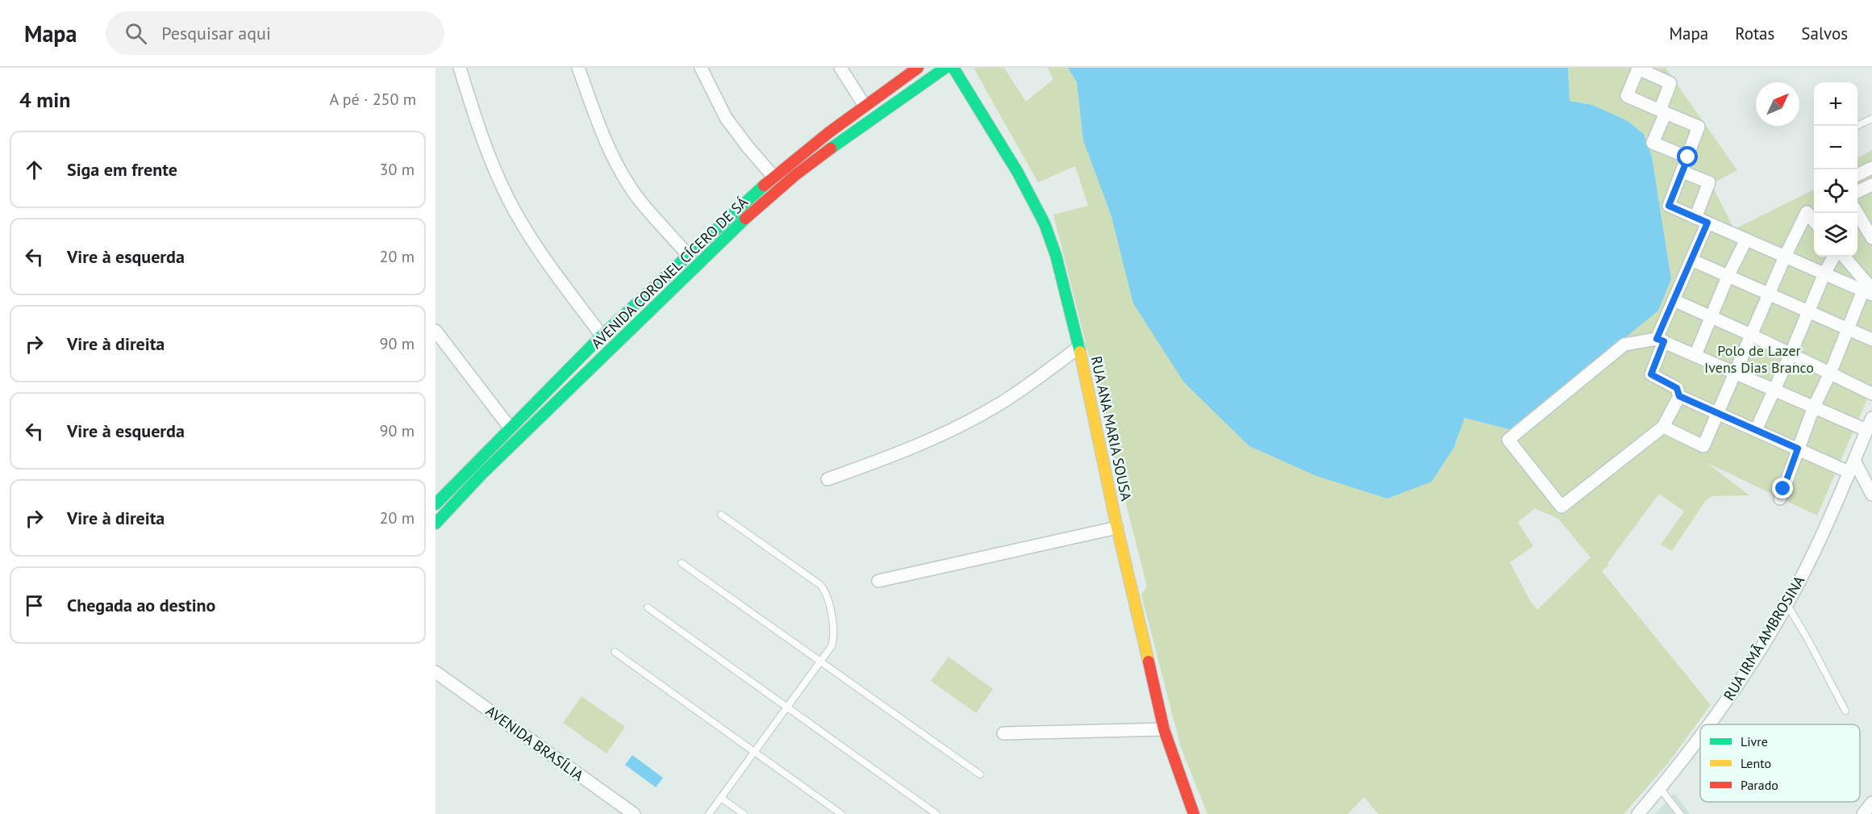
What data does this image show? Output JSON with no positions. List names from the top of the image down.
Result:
{
  "streets": {
    "main road": ["AVENIDA CORONEL CÍCERO DE SÁ", "RUA ANA MARIA SOUSA"],
    "street": ["RUA IRMÃ AMBROSINA", "AVENIDA BRASÍLIA"]
  },
  "parks": ["Polo de Lazer Ivens Dias Branco"],
  "legend": ["Livre", "Lento", "Parado"],
  "north": "top right",
  "page": {
    "header": "Mapa",
    "search": "Pesquisar aqui",
    "nav": ["Mapa", "Rotas", "Salvos"],
    "heading": ["4 min", "A pé · 250 m"],
    "map_buttons": ["+", "−"],
    "list": [
      ["Siga em frente", "30 m"],
      ["Vire à esquerda", "20 m"],
      ["Vire à direita", "90 m"],
      ["Vire à esquerda", "90 m"],
      ["Vire à direita", "20 m"],
      "Chegada ao destino"
    ]
  }
}
